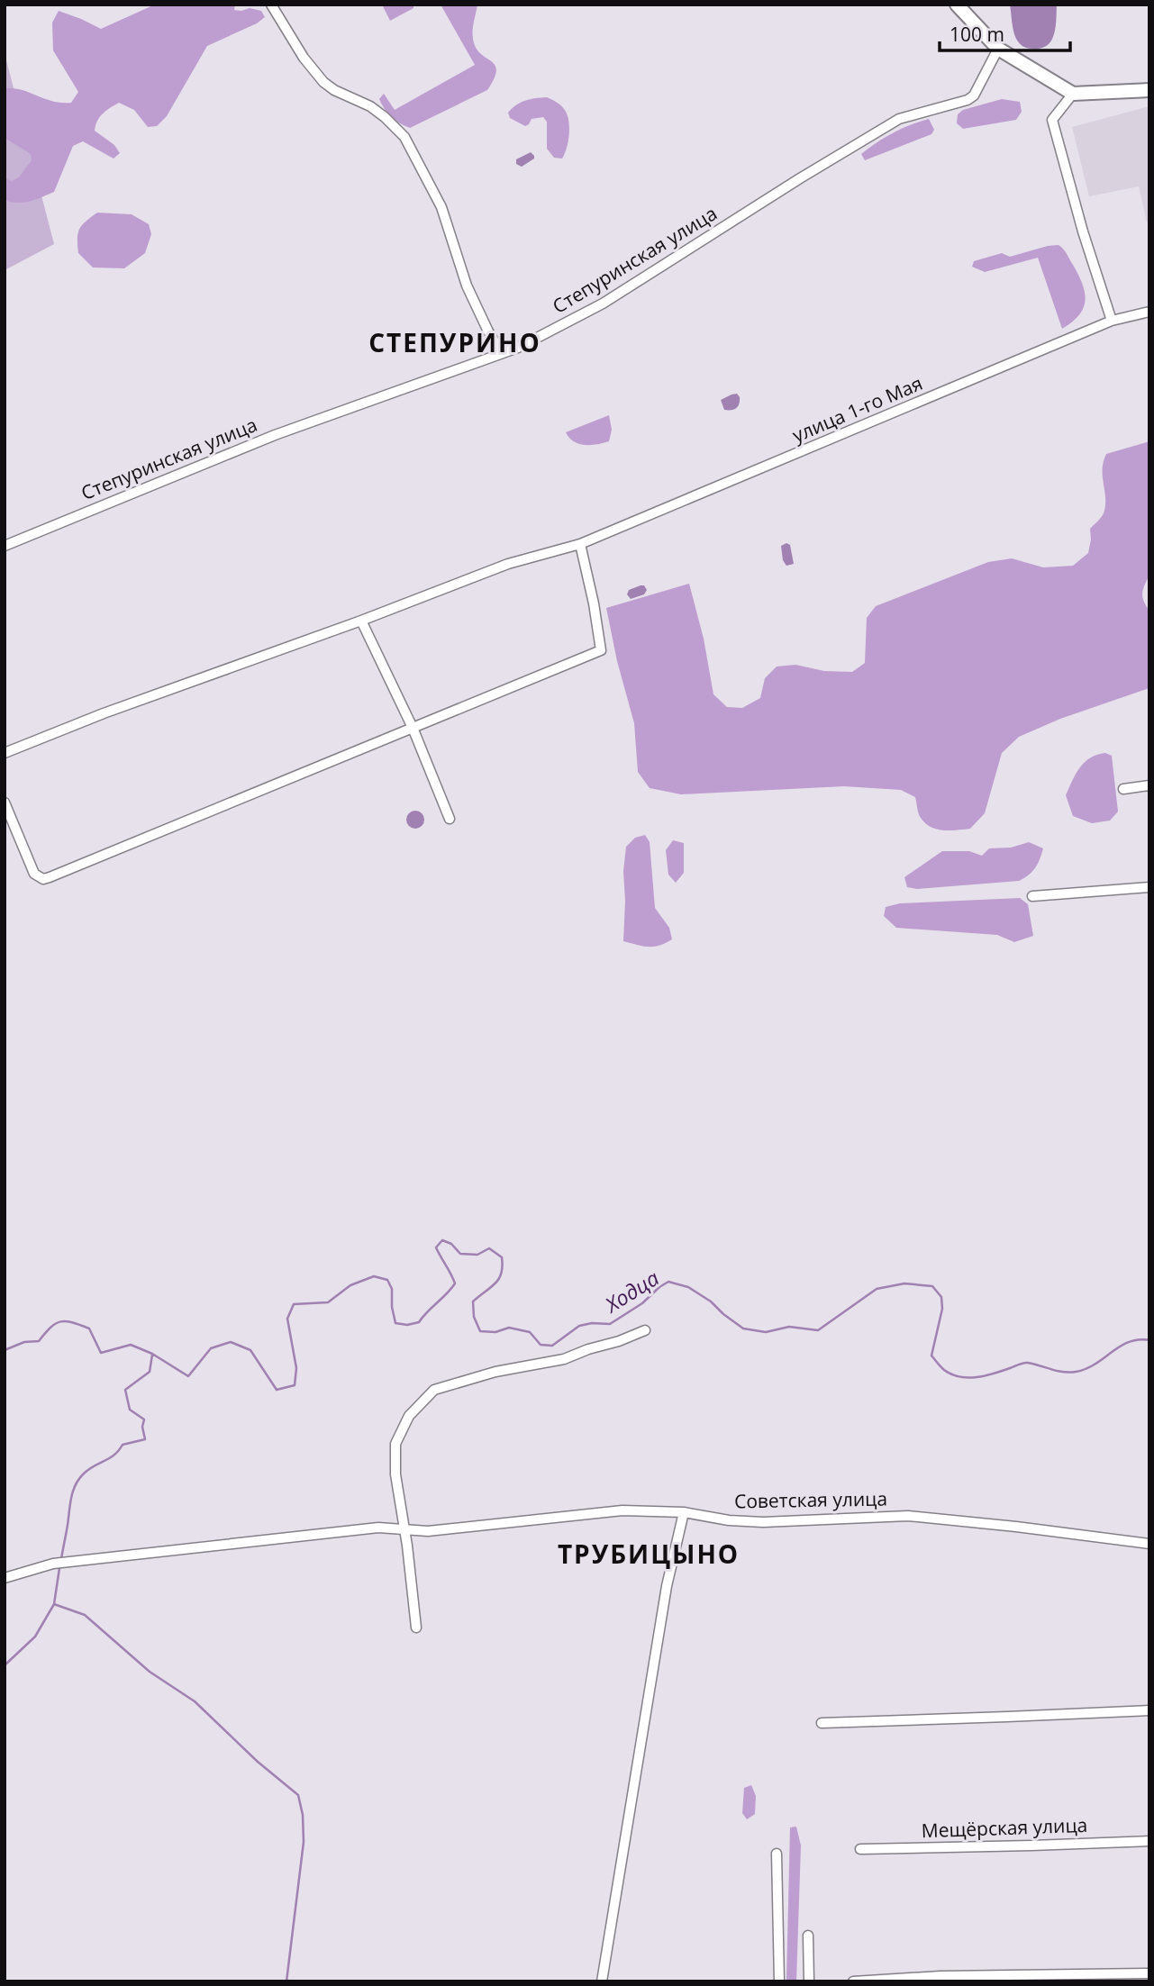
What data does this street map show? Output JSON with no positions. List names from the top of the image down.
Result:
{
  "streets": {
    "street": [
      "Степуринская улица",
      "улица 1-го Мая",
      "Советская улица",
      "Мещёрская улица"
    ]
  },
  "districts": ["СТЕПУРИНО", "ТРУБИЦЫНО"],
  "water": ["Ходца"],
  "scale_bar": "100 m"
}
